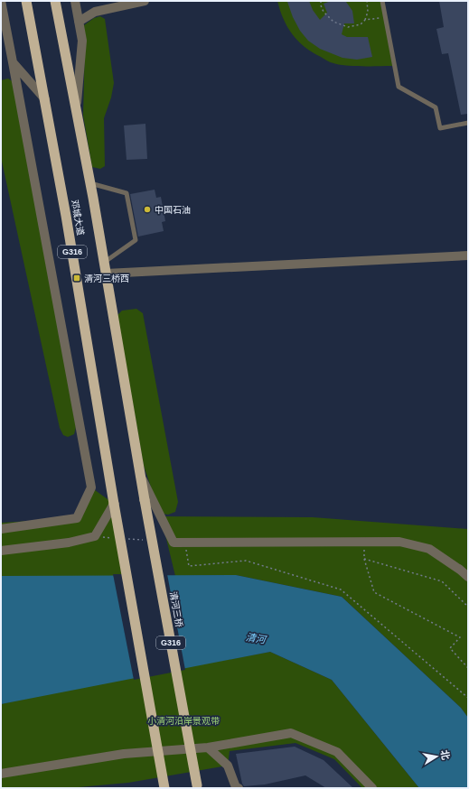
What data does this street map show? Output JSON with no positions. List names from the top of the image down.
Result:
{
  "streets": {
    "highway": ["邓城大道", "G316", "清河三桥"]
  },
  "crossings": [
    ["邓城大道", "G316"],
    ["邓城大道", "清河三桥"]
  ],
  "water": ["清河"],
  "parks": ["小清河沿岸景观带"],
  "places": {
    "other": ["中国石油"],
    "transit": ["清河三桥西"]
  },
  "north": "right"
}
